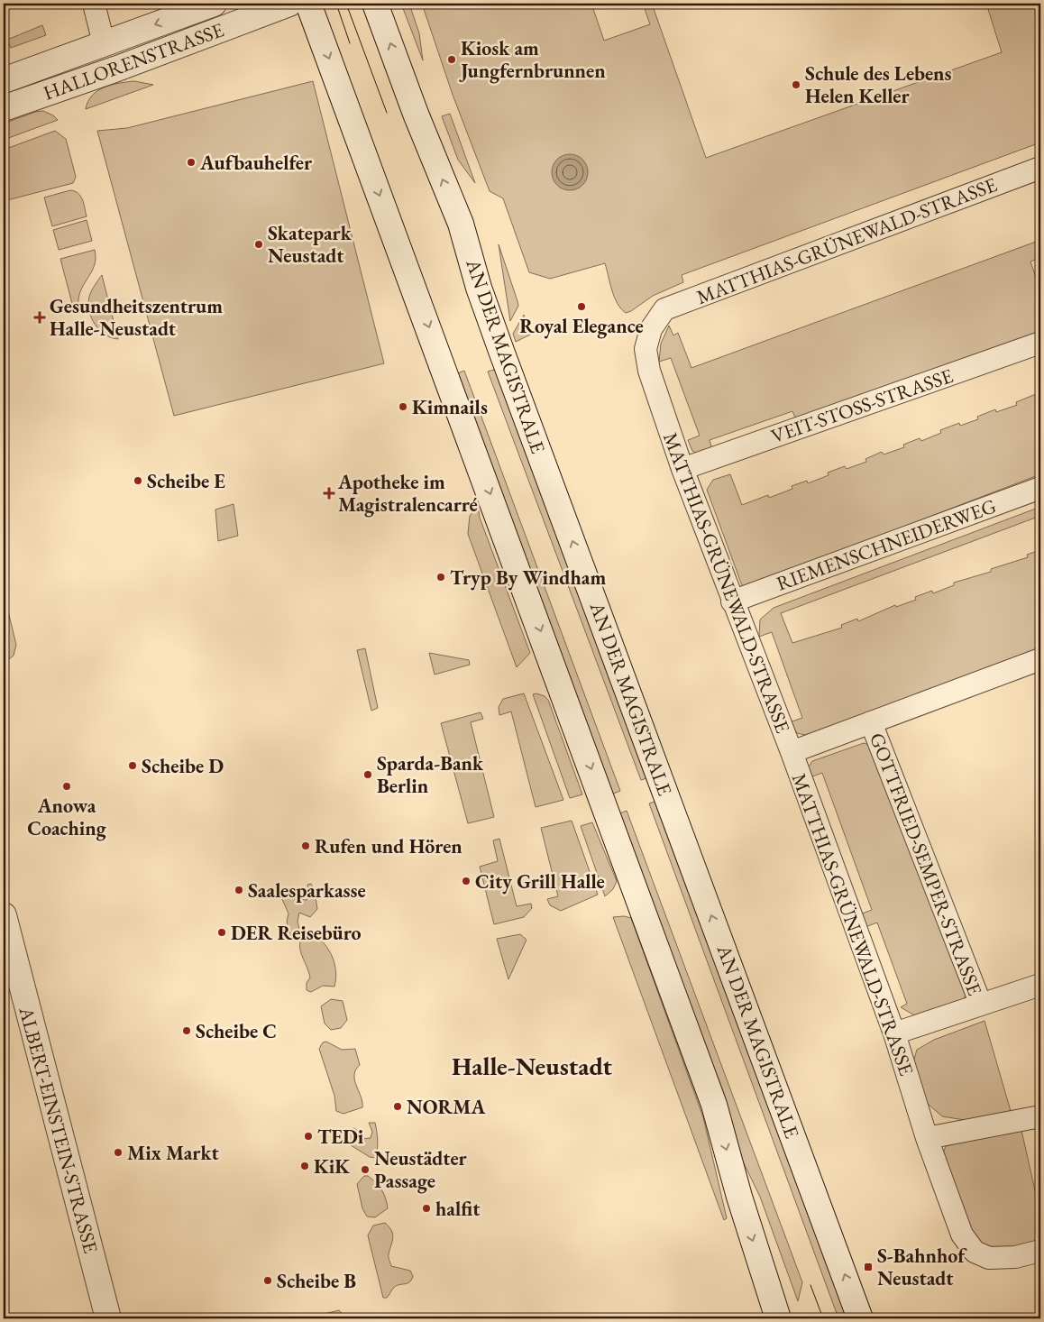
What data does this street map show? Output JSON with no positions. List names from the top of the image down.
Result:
{
  "streets": {
    "main road": ["HALLORENSTRASSE", "AN DER MAGISTRALE", "ALBERT-EINSTEIN-STRASSE"],
    "street": [
      "MATTHIAS-GRÜNEWALD-STRASSE",
      "VEIT-STOSS-STRASSE",
      "RIEMENSCHNEIDERWEG",
      "GOTTFRIED-SEMPER-STRASSE"
    ]
  },
  "crossings": [
    ["MATTHIAS-GRÜNEWALD-STRASSE", "VEIT-STOSS-STRASSE"],
    ["MATTHIAS-GRÜNEWALD-STRASSE", "RIEMENSCHNEIDERWEG"],
    ["MATTHIAS-GRÜNEWALD-STRASSE", "GOTTFRIED-SEMPER-STRASSE"]
  ],
  "districts": ["Halle-Neustadt"],
  "places": {
    "other": [
      "Kiosk am Jungfernbrunnen",
      "Schule des Lebens Helen Keller",
      "Aufbauhelfer",
      "Skatepark Neustadt",
      "Royal Elegance",
      "Kimnails",
      "Scheibe E",
      "Tryp By Windham",
      "Scheibe D",
      "Sparda-Bank Berlin",
      "Anowa Coaching",
      "Rufen und Hören",
      "City Grill Halle",
      "Saalesparkasse",
      "DER Reisebüro",
      "Scheibe C",
      "NORMA",
      "TEDi",
      "Mix Markt",
      "KiK",
      "Neustädter Passage",
      "halfit",
      "Scheibe B"
    ],
    "health": ["Gesundheitszentrum Halle-Neustadt", "Apotheke im Magistralencarré"],
    "transit": ["S-Bahnhof Neustadt"]
  }
}
